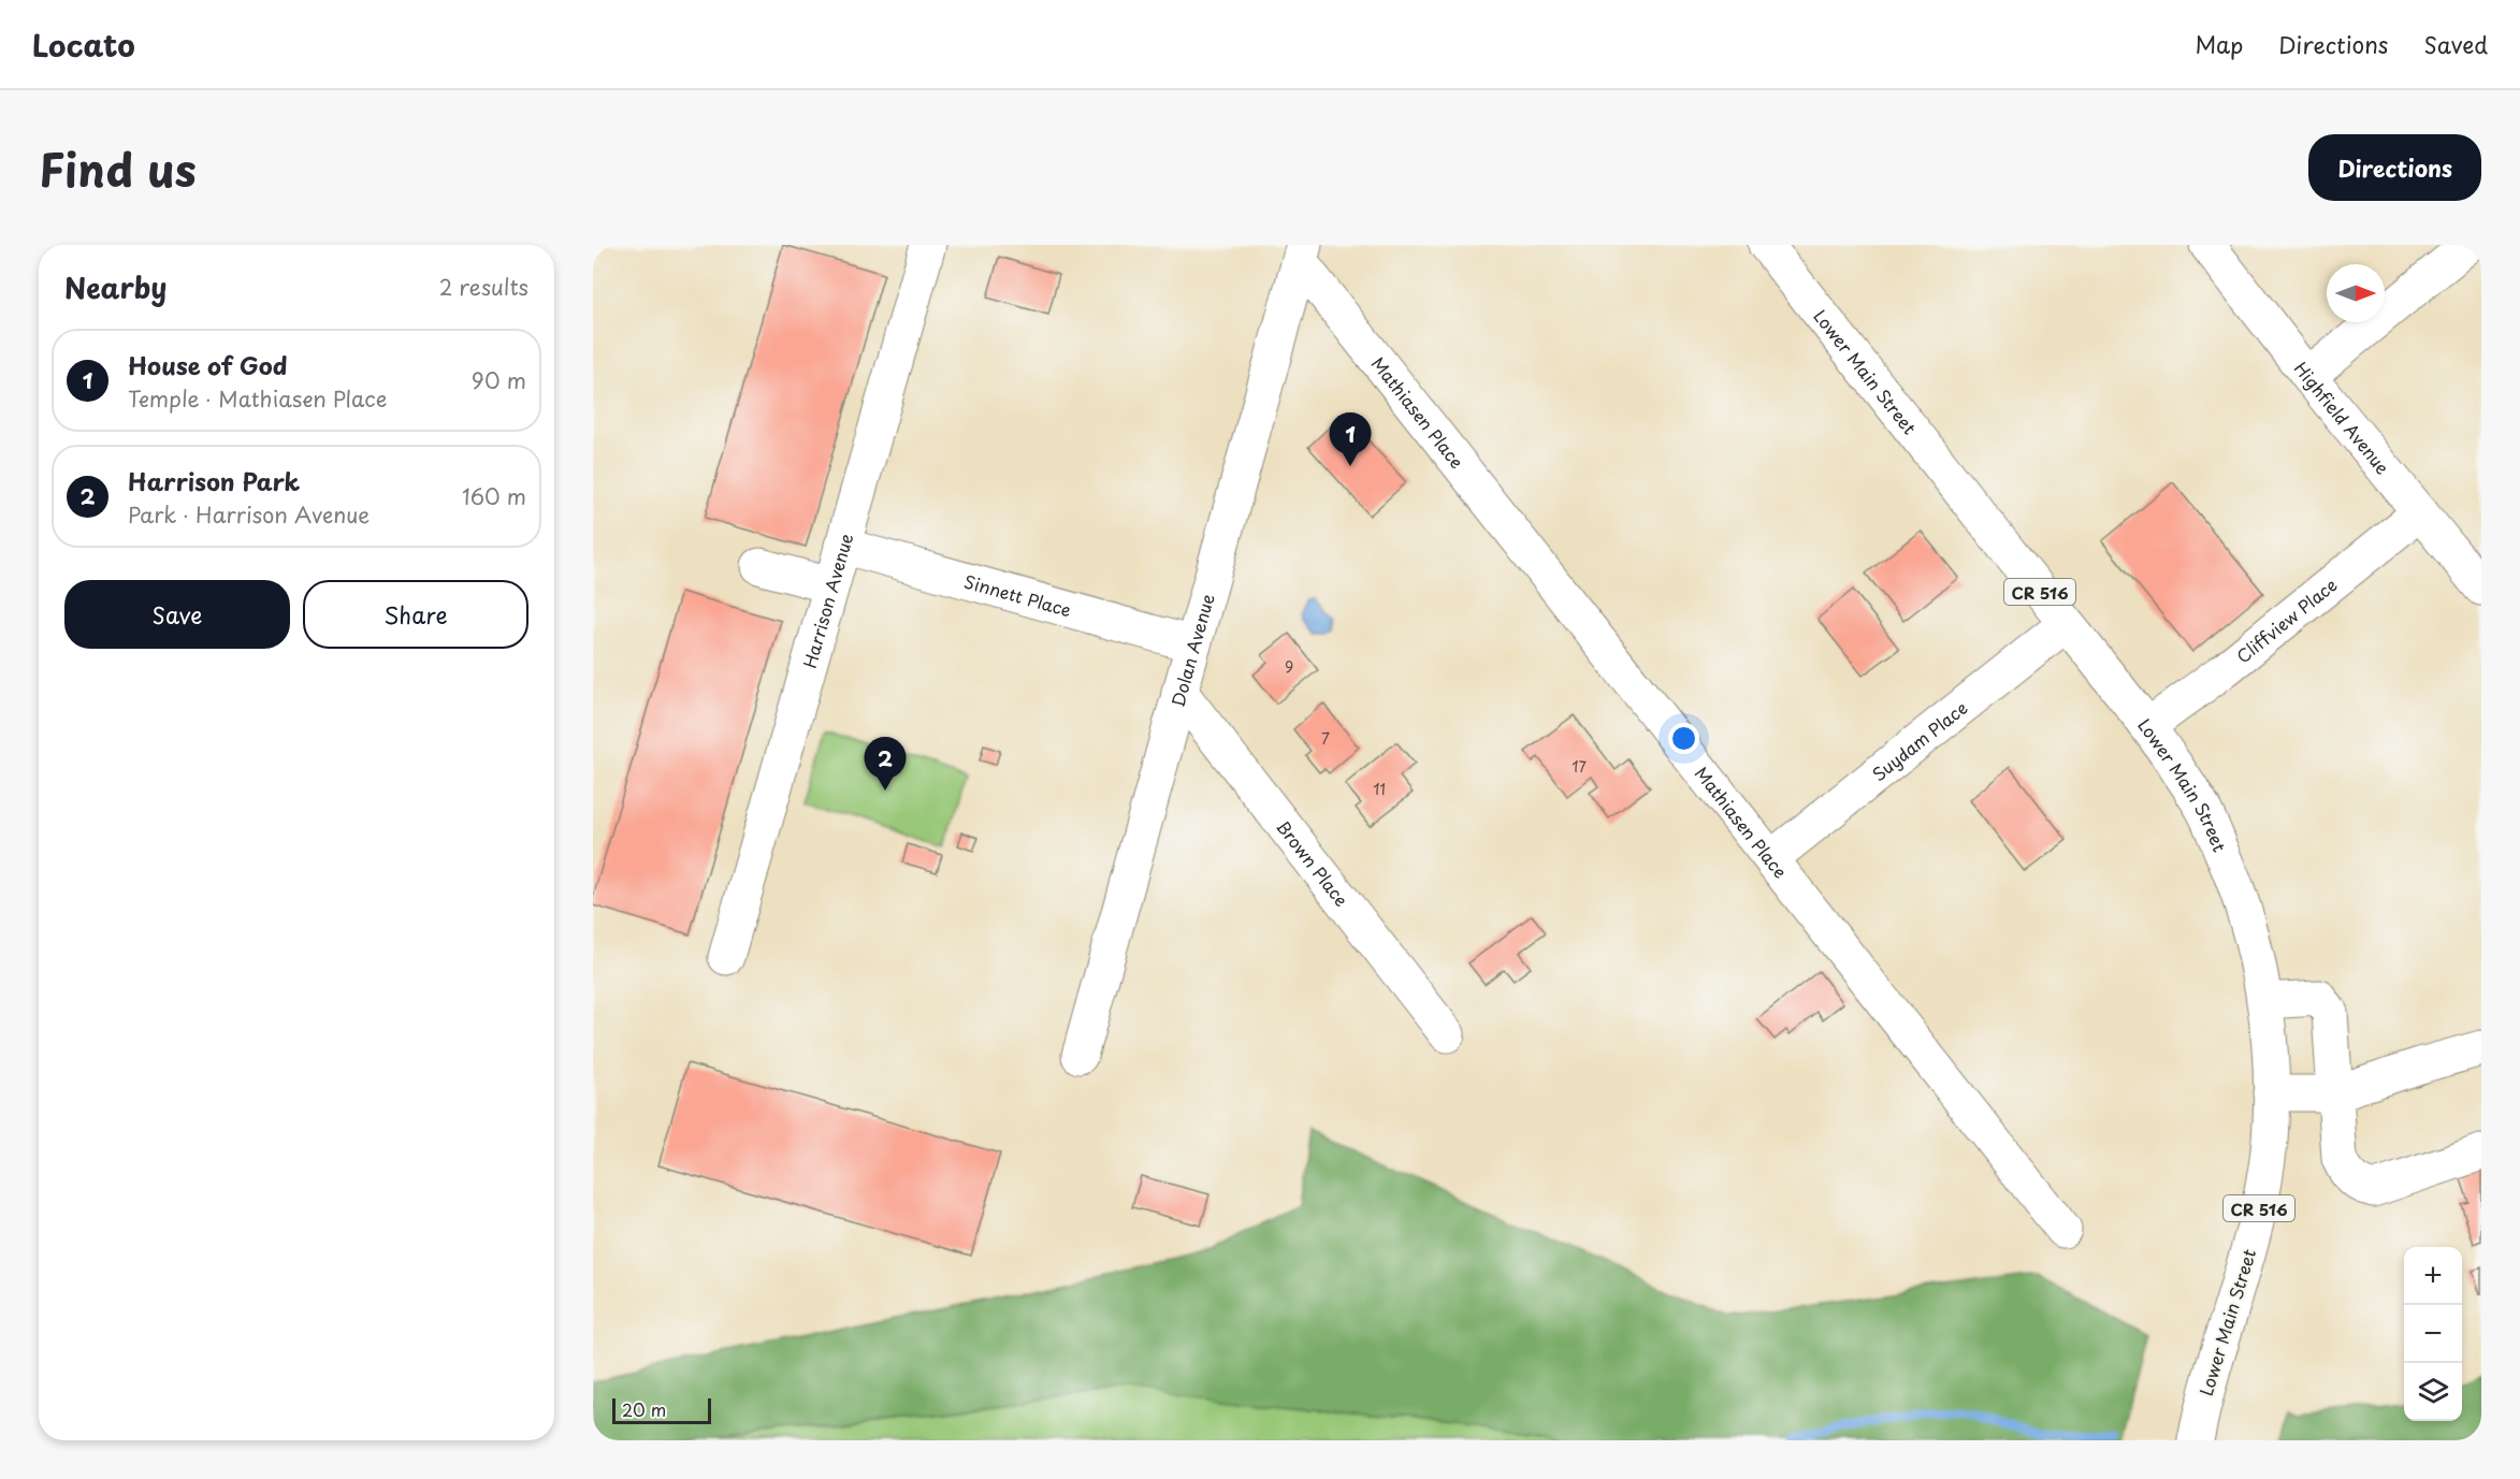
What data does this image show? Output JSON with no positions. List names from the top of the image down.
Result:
{
  "streets": {
    "street": [
      "Lower Main Street",
      "Mathiasen Place",
      "Highfield Avenue",
      "CR 516",
      "Sinnett Place",
      "Harrison Avenue",
      "Cliffview Place",
      "Dolan Avenue",
      "Suydam Place",
      "Brown Place"
    ]
  },
  "crossings": [
    ["Lower Main Street", "Cliffview Place"],
    ["Lower Main Street", "Suydam Place"],
    ["Mathiasen Place", "Dolan Avenue"],
    ["Mathiasen Place", "Suydam Place"],
    ["Highfield Avenue", "Cliffview Place"],
    ["Sinnett Place", "Harrison Avenue"],
    ["Sinnett Place", "Dolan Avenue"],
    ["Dolan Avenue", "Brown Place"]
  ],
  "house_numbers": [
    "9",
    "7",
    "17",
    "11"
  ],
  "scale_bar": "20 m",
  "north": "right",
  "page": {
    "header": "Locato",
    "nav": ["Map", "Directions", "Saved"],
    "title": "Find us",
    "buttons": [
      "Directions",
      ["Save", "Share"]
    ],
    "heading": ["Nearby", "2 results"],
    "list": [
      {
        "mark": "1",
        "name": "House of God",
        "note": "Temple · Mathiasen Place",
        "value": "90 m"
      },
      {
        "mark": "2",
        "name": "Harrison Park",
        "note": "Park · Harrison Avenue",
        "value": "160 m"
      }
    ],
    "pins": ["1", "2"],
    "map_buttons": ["+", "−"],
    "scale": "20 m"
  }
}
